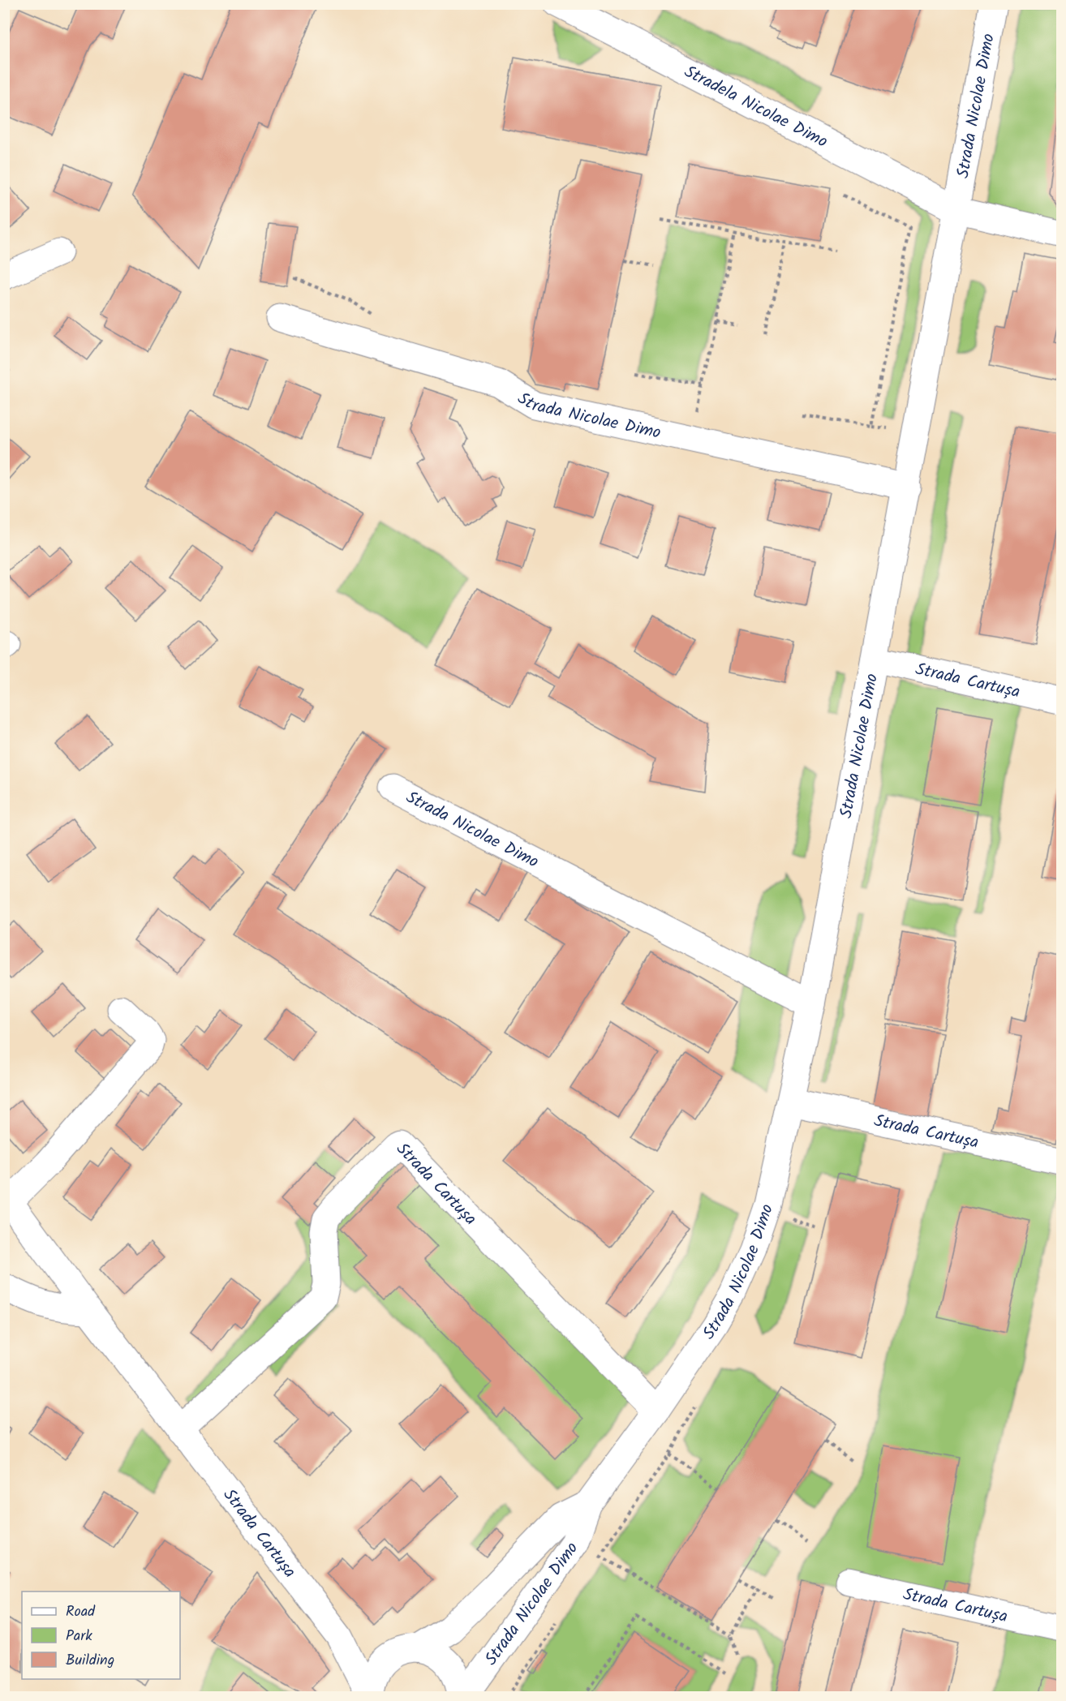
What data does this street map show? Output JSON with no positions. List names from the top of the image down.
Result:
{
  "streets": {
    "street": ["Stradela Nicolae Dimo", "Strada Nicolae Dimo", "Strada Cartușa"]
  },
  "crossings": [
    ["Stradela Nicolae Dimo", "Strada Nicolae Dimo"],
    ["Strada Nicolae Dimo", "Strada Cartușa"]
  ],
  "legend": ["Road", "Park", "Building"]
}
